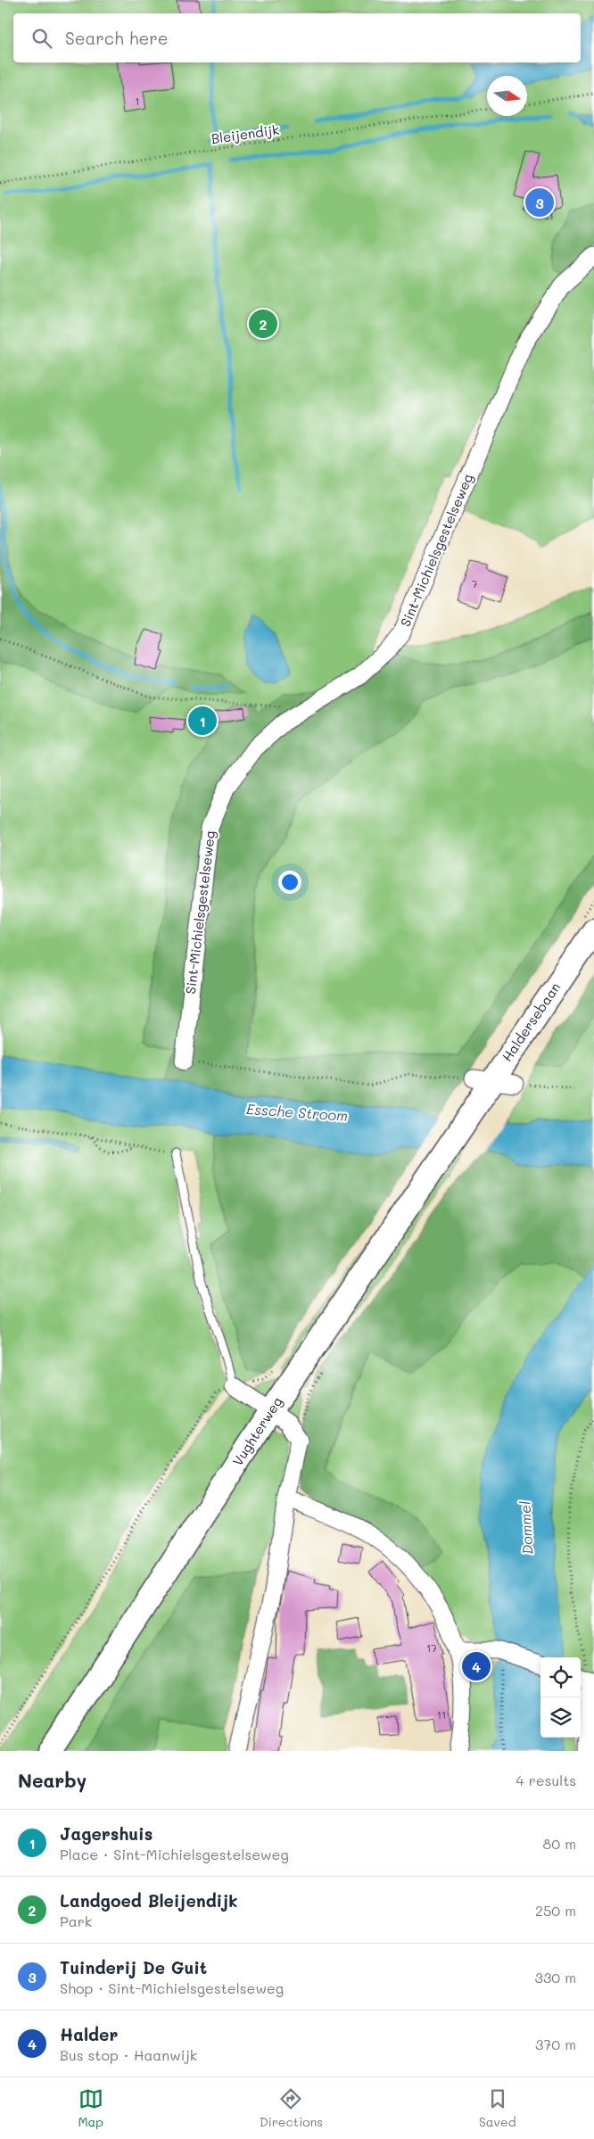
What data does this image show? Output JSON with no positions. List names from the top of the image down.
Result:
{
  "streets": {
    "main road": ["Haldersebaan", "Vughterweg"],
    "street": ["Sint-Michielsgestelseweg"],
    "path": ["Bleijendijk"]
  },
  "crossings": [
    ["Haldersebaan", "Vughterweg"]
  ],
  "water": ["Essche Stroom", "Dommel"],
  "house_numbers": [
    "1",
    "7",
    "17",
    "11"
  ],
  "north": "right",
  "page": {
    "search": "Search here",
    "pins": [
      "3",
      "2",
      "1",
      "4"
    ],
    "heading": ["Nearby", "4 results"],
    "list": [
      {
        "mark": "1",
        "name": "Jagershuis",
        "note": "Place · Sint-Michielsgestelseweg",
        "value": "80 m"
      },
      {
        "mark": "2",
        "name": "Landgoed Bleijendijk",
        "note": "Park",
        "value": "250 m"
      },
      {
        "mark": "3",
        "name": "Tuinderij De Guit",
        "note": "Shop · Sint-Michielsgestelseweg",
        "value": "330 m"
      },
      {
        "mark": "4",
        "name": "Halder",
        "note": "Bus stop · Haanwijk",
        "value": "370 m"
      }
    ],
    "nav": ["Map", "Directions", "Saved"]
  }
}
